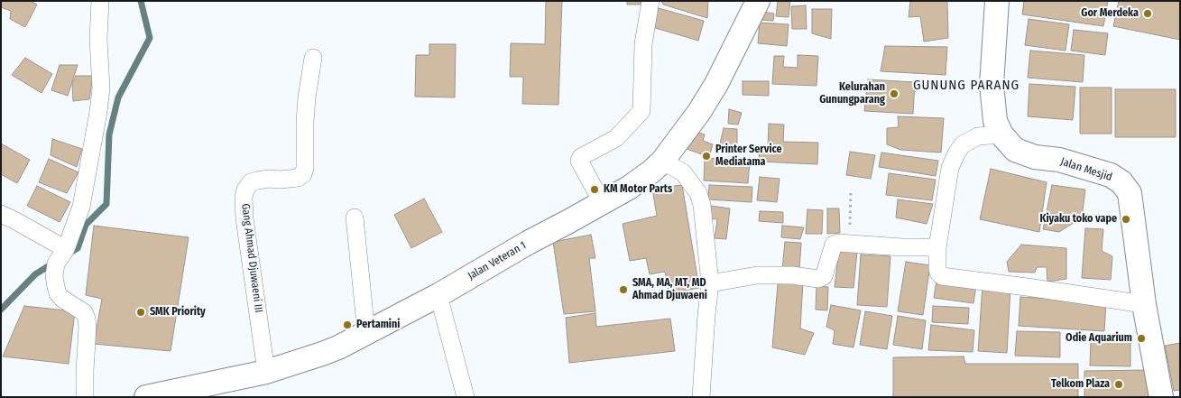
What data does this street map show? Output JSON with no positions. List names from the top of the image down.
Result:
{
  "streets": {
    "street": ["Jalan Mesjid", "Gang Ahmad Djuwaeni III", "Jalan Veteran 1"]
  },
  "crossings": [
    ["Gang Ahmad Djuwaeni III", "Jalan Veteran 1"]
  ],
  "districts": ["GUNUNG PARANG"],
  "places": [
    "Gor Merdeka",
    "Kelurahan Gunungparang",
    "Printer Service Mediatama",
    "KM Motor Parts",
    "Kiyaku toko vape",
    "SMA, MA, MT, MD Ahmad Djuwaeni",
    "SMK Priority",
    "Pertamini",
    "Odie Aquarium",
    "Telkom Plaza"
  ]
}
